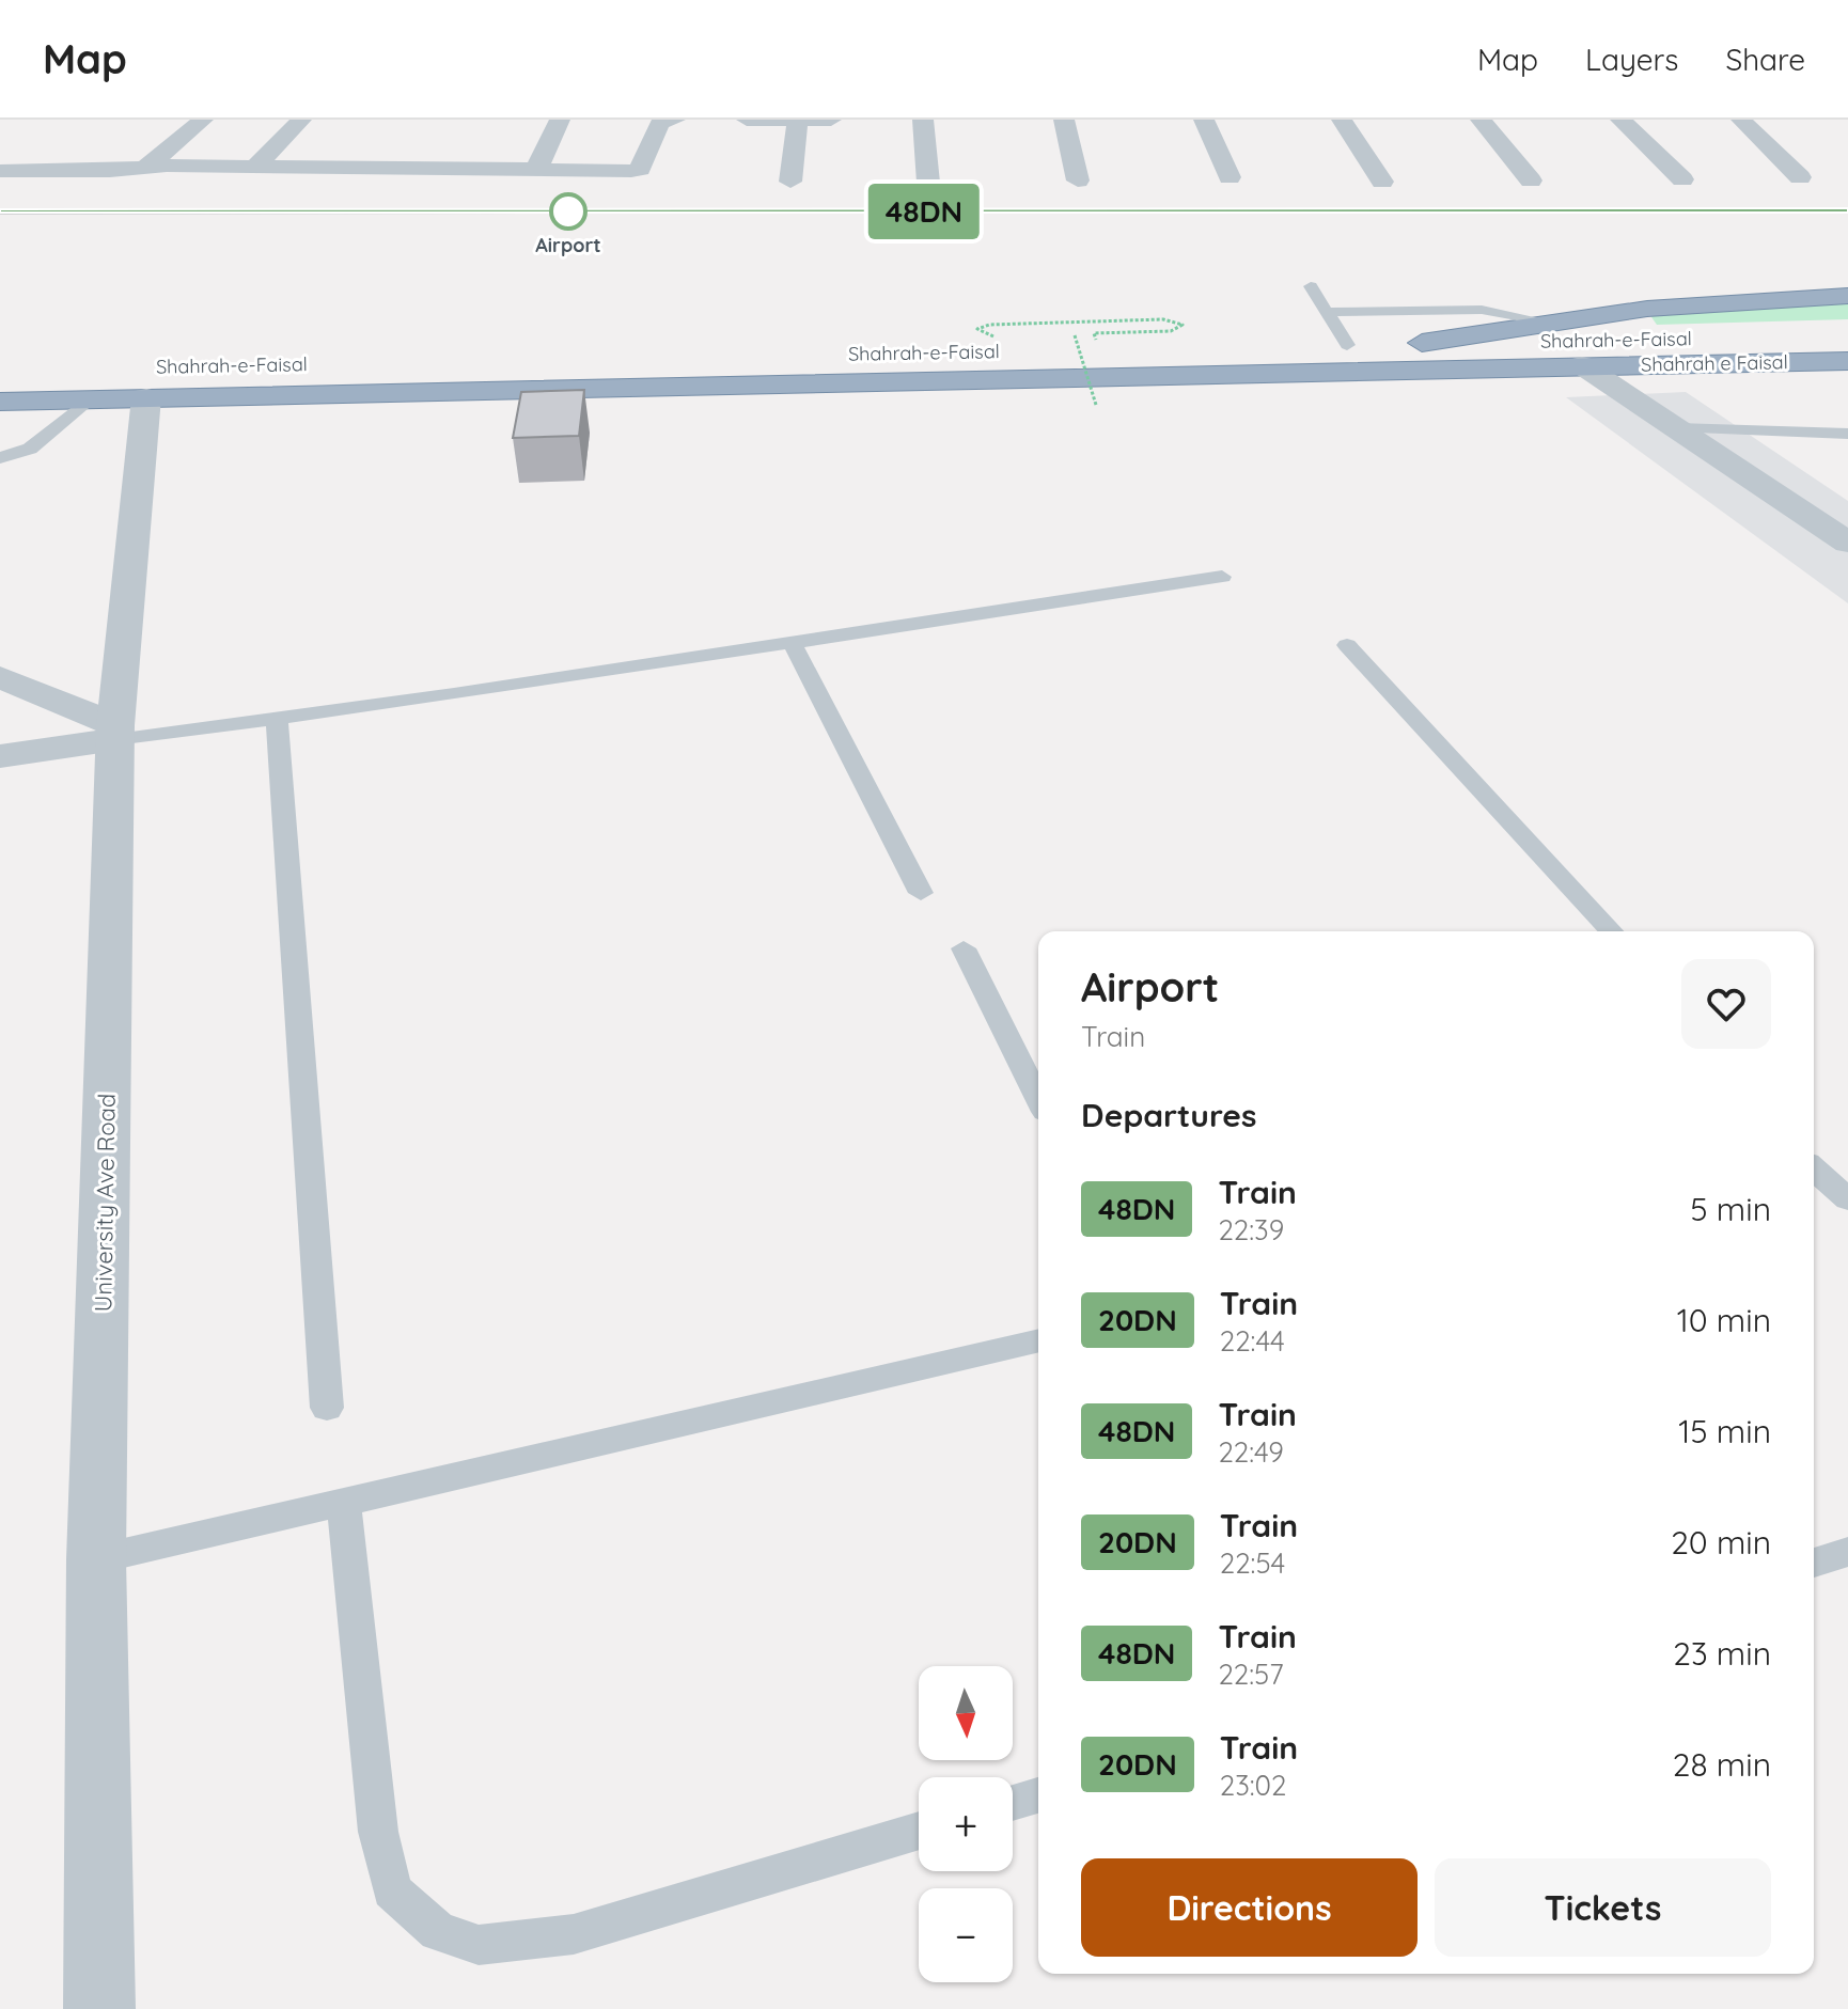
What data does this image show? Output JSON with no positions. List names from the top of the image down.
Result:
{
  "streets": {
    "highway": ["Shahrah-e-Faisal", "Shahrah e Faisal"],
    "street": ["University Ave Road"]
  },
  "crossings": [
    ["Shahrah-e-Faisal", "Shahrah e Faisal"],
    ["Shahrah-e-Faisal", "University Ave Road"]
  ],
  "places": ["Airport"],
  "north": "bottom",
  "page": {
    "header": "Map",
    "nav": ["Map", "Layers", "Share"],
    "on_map": "48DN",
    "heading": [
      ["Airport", "Train"],
      "Departures"
    ],
    "list": [
      {
        "mark": "48DN",
        "name": "Train",
        "note": "22:39",
        "value": "5 min"
      },
      {
        "mark": "20DN",
        "name": "Train",
        "note": "22:44",
        "value": "10 min"
      },
      {
        "mark": "48DN",
        "name": "Train",
        "note": "22:49",
        "value": "15 min"
      },
      {
        "mark": "20DN",
        "name": "Train",
        "note": "22:54",
        "value": "20 min"
      },
      {
        "mark": "48DN",
        "name": "Train",
        "note": "22:57",
        "value": "23 min"
      },
      {
        "mark": "20DN",
        "name": "Train",
        "note": "23:02",
        "value": "28 min"
      }
    ],
    "map_buttons": ["+", "−"],
    "buttons": ["Directions", "Tickets"]
  }
}
